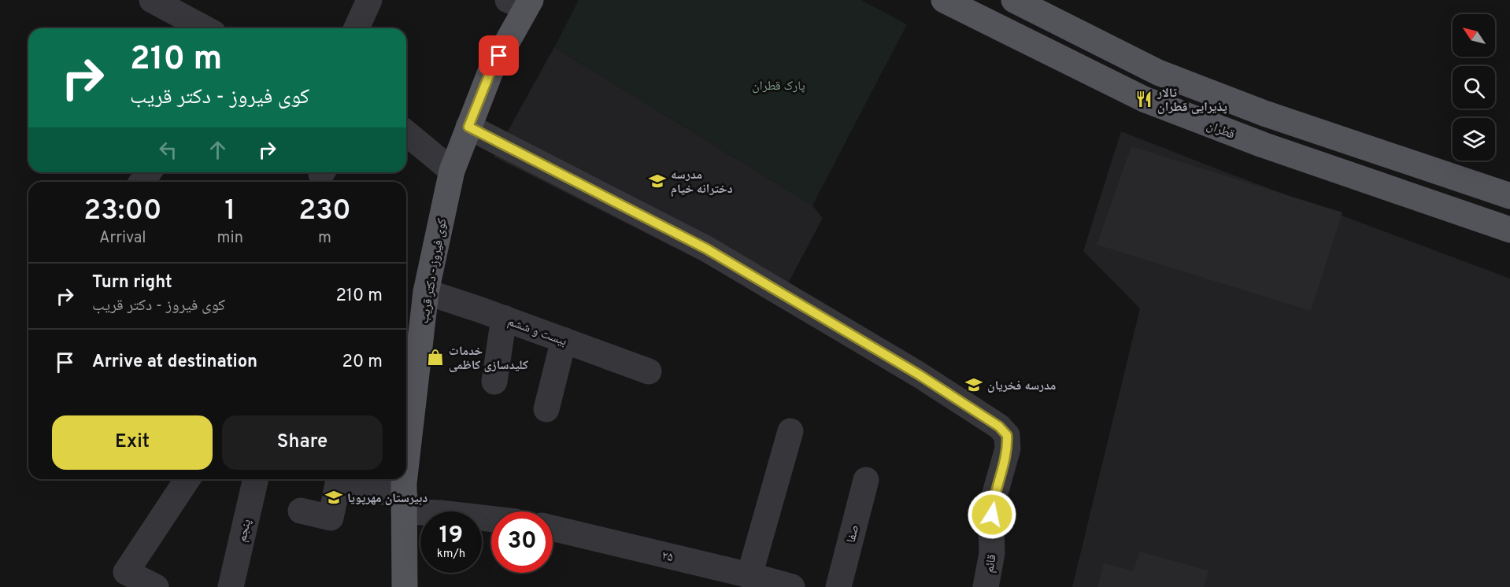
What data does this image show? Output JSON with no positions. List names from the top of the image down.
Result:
{
  "streets": {
    "main road": ["قطران", "کوی فیروز - دکتر قریب"],
    "street": [
      "بیست و ششم",
      "پنجم",
      "صفا",
      "۲۵",
      "قائم"
    ]
  },
  "crossings": [
    ["کوی فیروز - دکتر قریب", "بیست و ششم"],
    ["کوی فیروز - دکتر قریب", "قائم"]
  ],
  "parks": ["پارک قطران"],
  "places": {
    "restaurant": ["تالار پذیرایی قطران"],
    "school or university": ["مدرسه دخترانه خیام", "مدرسه فخریان", "دبیرستان مهرپویا"],
    "shop": ["خدمات کلیدسازی کاظمی"]
  },
  "north": "top left",
  "page": {
    "turn": ["210 m", "کوی فیروز - دکتر قریب"],
    "eta": [
      "23:00",
      "Arrival",
      "1",
      "min",
      "230",
      "m"
    ],
    "list": [
      {
        "name": "Turn right",
        "note": "کوی فیروز - دکتر قریب",
        "value": "210 m"
      },
      {
        "name": "Arrive at destination",
        "value": "20 m"
      }
    ],
    "buttons": ["Exit", "Share"],
    "speed": "19 km/h",
    "limit": "30"
  }
}
